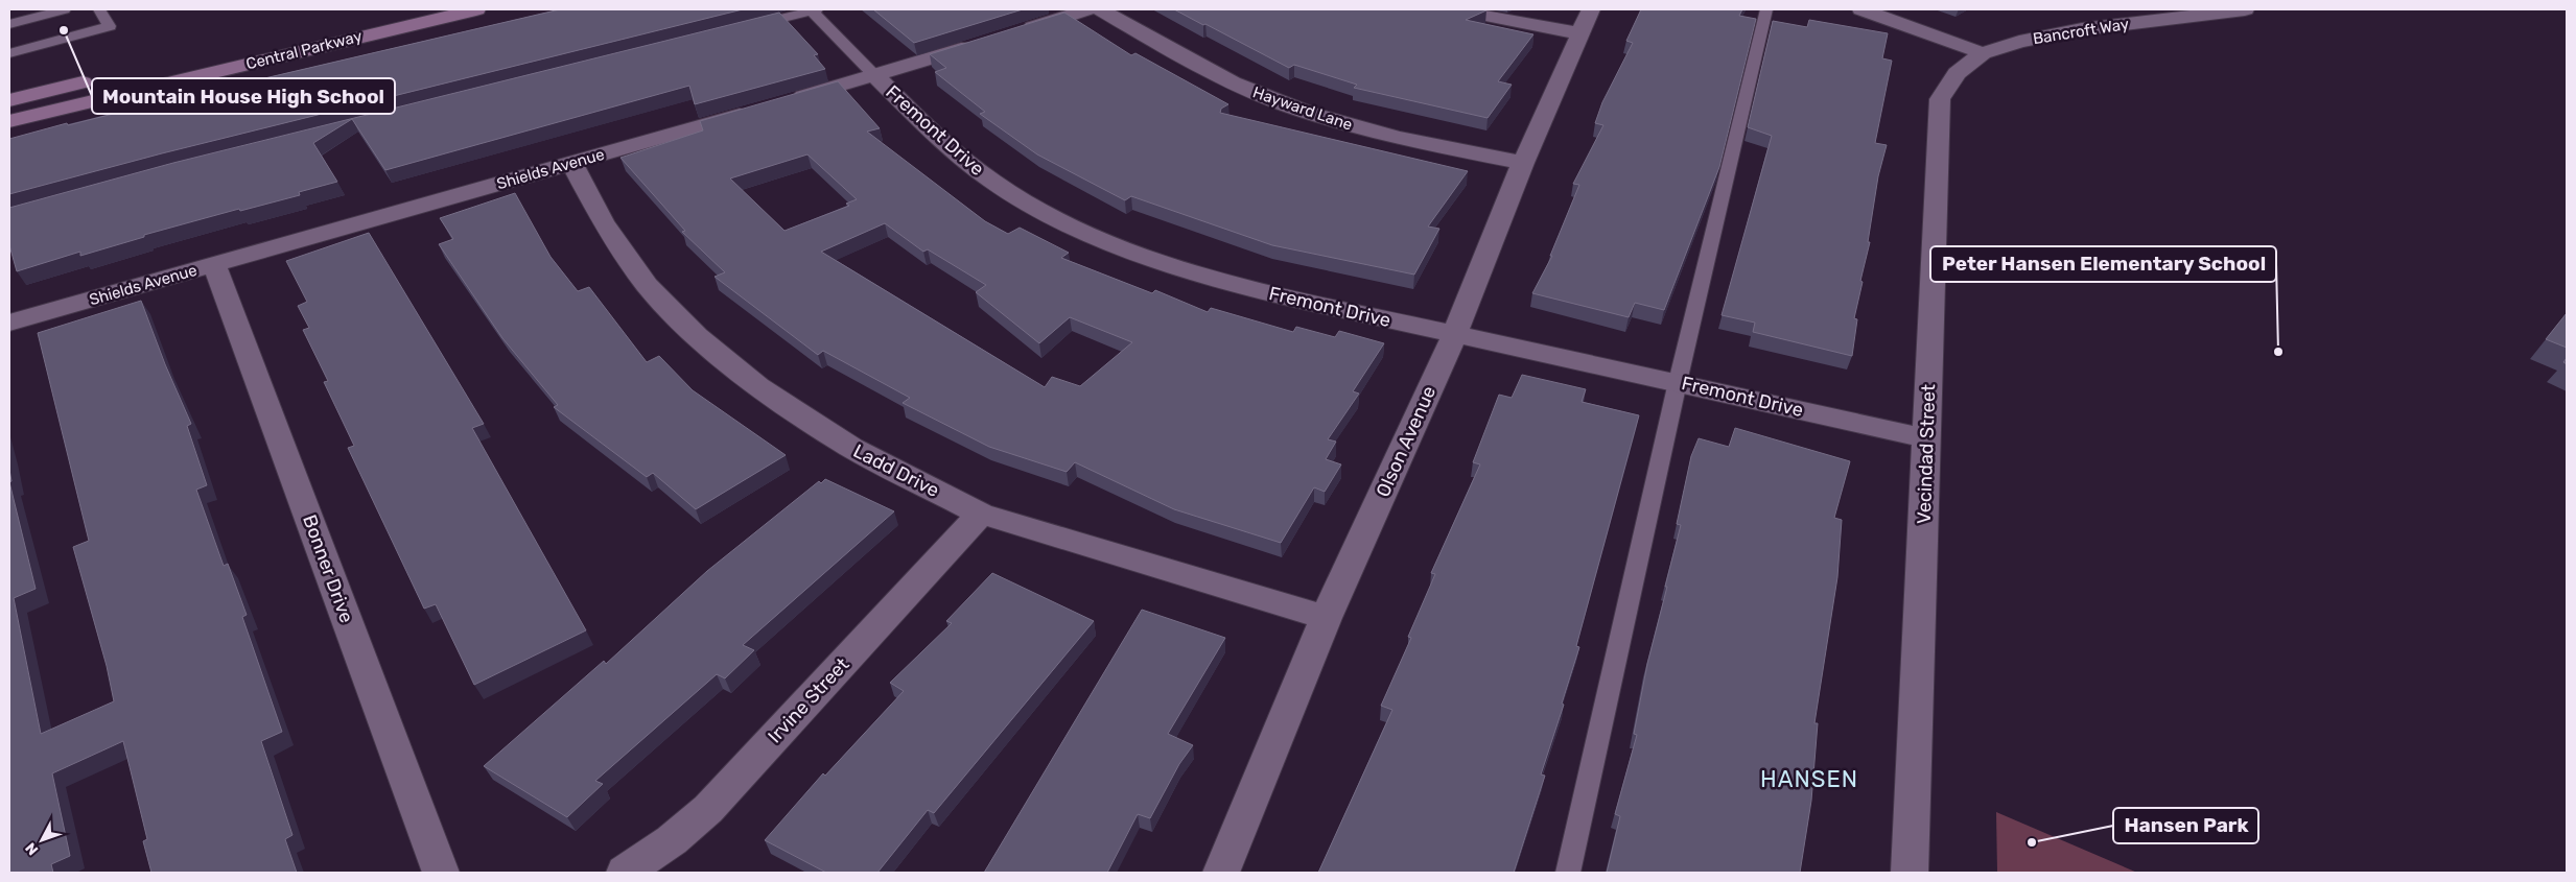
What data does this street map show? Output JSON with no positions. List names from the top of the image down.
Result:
{
  "streets": {
    "main road": ["Central Parkway"],
    "street": [
      "Bancroft Way",
      "Hayward Lane",
      "Fremont Drive",
      "Shields Avenue",
      "Olson Avenue",
      "Vecindad Street",
      "Ladd Drive",
      "Bonner Drive",
      "Irvine Street"
    ]
  },
  "crossings": [
    ["Bancroft Way", "Vecindad Street"],
    ["Hayward Lane", "Olson Avenue"],
    ["Fremont Drive", "Olson Avenue"],
    ["Fremont Drive", "Vecindad Street"],
    ["Shields Avenue", "Ladd Drive"],
    ["Shields Avenue", "Bonner Drive"],
    ["Olson Avenue", "Ladd Drive"],
    ["Ladd Drive", "Irvine Street"]
  ],
  "districts": ["HANSEN"],
  "places": ["Mountain House High School", "Peter Hansen Elementary School", "Hansen Park"],
  "north": "bottom left"
}
